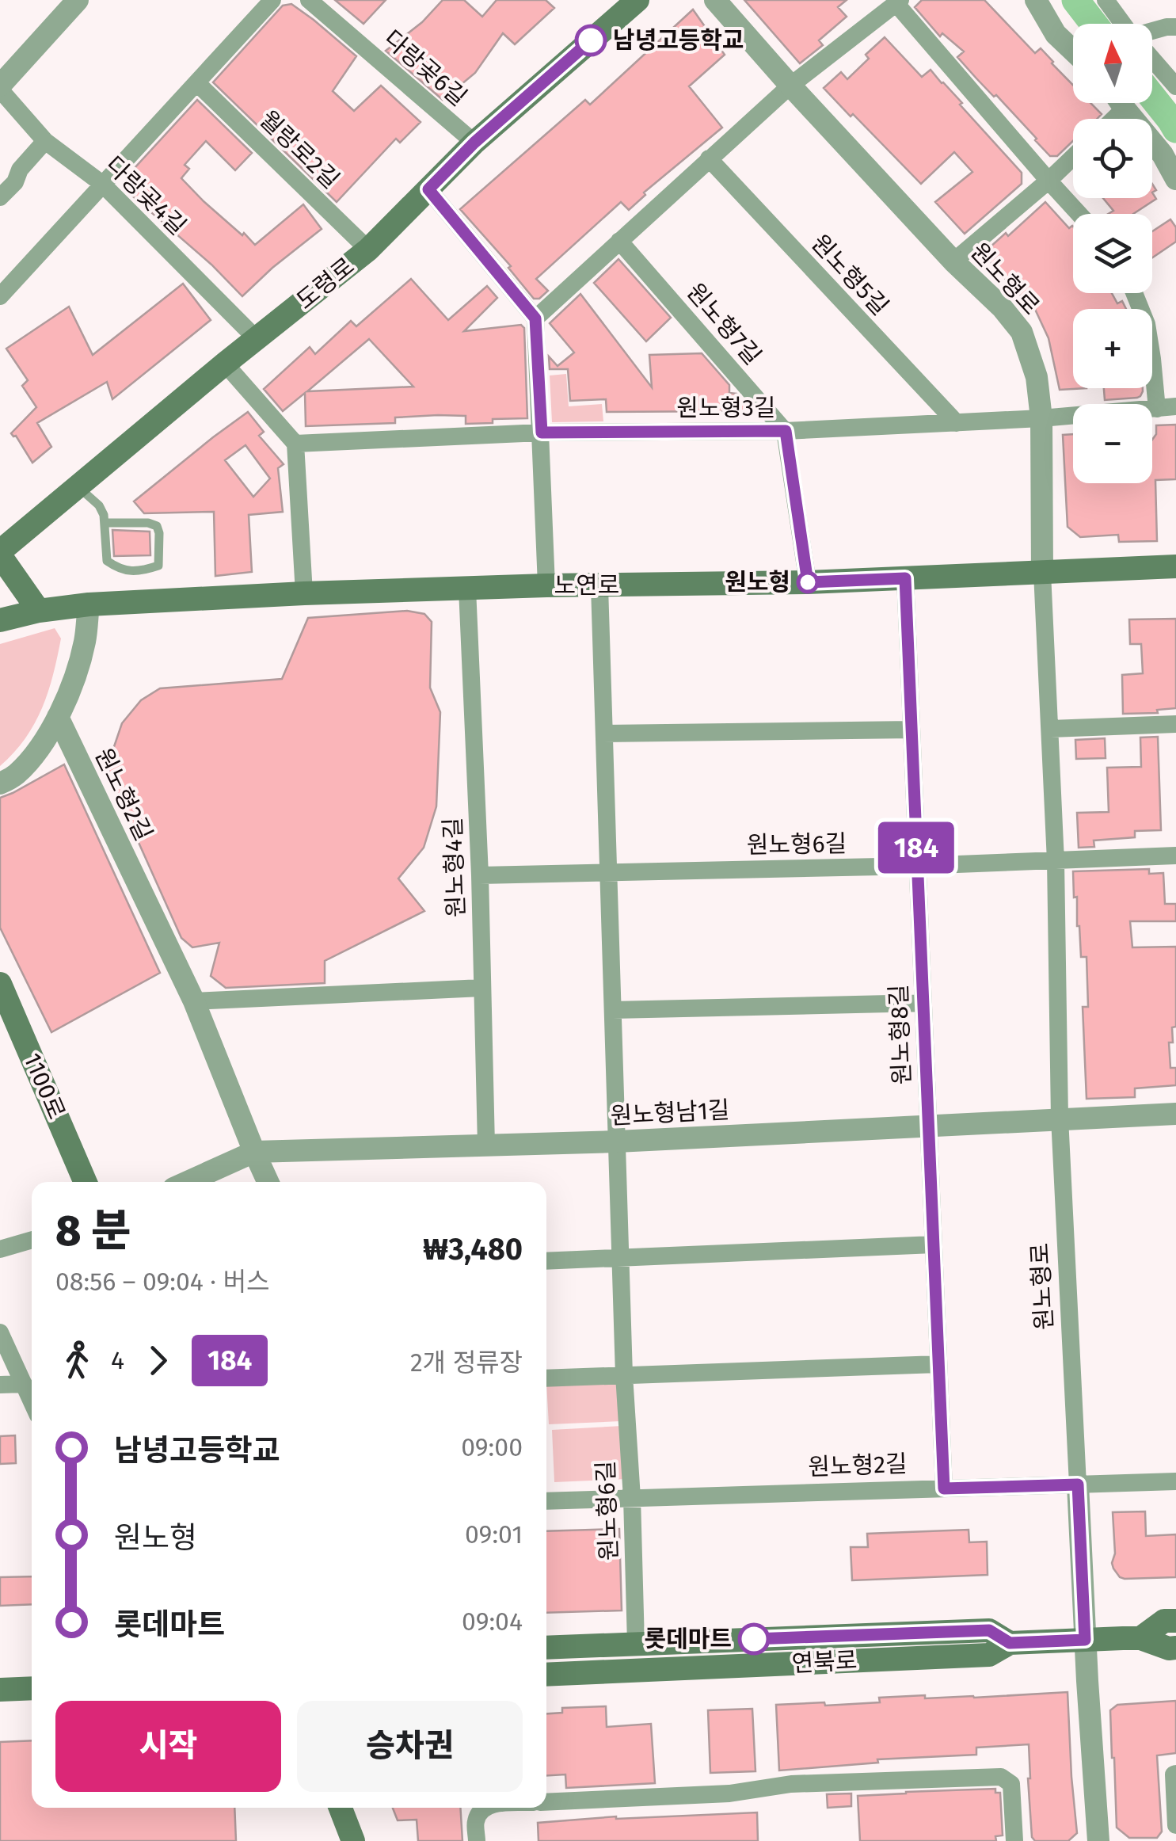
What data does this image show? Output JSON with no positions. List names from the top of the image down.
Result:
{
  "streets": {
    "main road": [
      "도령로",
      "노연로",
      "1100로",
      "연북로"
    ],
    "street": [
      "다랑곶6길",
      "월랑로2길",
      "다랑곶4길",
      "원노형5길",
      "원노형로",
      "원노형7길",
      "원노형3길",
      "원노형2길",
      "원노형6길",
      "원노형4길",
      "원노형8길",
      "원노형남1길"
    ]
  },
  "crossings": [
    ["다랑곶6길", "도령로"],
    ["월랑로2길", "도령로"],
    ["다랑곶4길", "도령로"],
    ["원노형5길", "원노형3길"],
    ["원노형로", "원노형3길"],
    ["원노형로", "노연로"],
    ["원노형로", "원노형2길"],
    ["원노형로", "원노형6길"],
    ["원노형로", "원노형남1길"],
    ["원노형로", "연북로"],
    ["원노형7길", "원노형3길"],
    ["노연로", "원노형6길"],
    ["노연로", "원노형4길"],
    ["노연로", "원노형8길"],
    ["원노형2길", "원노형6길"],
    ["원노형2길", "원노형8길"],
    ["원노형2길", "원노형남1길"],
    ["원노형6길", "원노형4길"],
    ["원노형6길", "원노형8길"],
    ["원노형6길", "원노형남1길"],
    ["원노형6길", "연북로"],
    ["원노형4길", "원노형남1길"],
    ["원노형8길", "원노형남1길"]
  ],
  "places": ["남녕고등학교", "원노형", "롯데마트"],
  "lines": ["bus line 184"],
  "north": "top",
  "page": {
    "on_map": "184",
    "map_buttons": ["+", "−"],
    "heading": ["8 분", "08:56 – 09:04 · 버스", "₩3,480"],
    "legs": ["4", "184", "2개 정류장"],
    "list": [
      {
        "name": "남녕고등학교",
        "value": "09:00"
      },
      {
        "name": "원노형",
        "value": "09:01"
      },
      {
        "name": "롯데마트",
        "value": "09:04"
      }
    ],
    "buttons": ["시작", "승차권"]
  }
}
